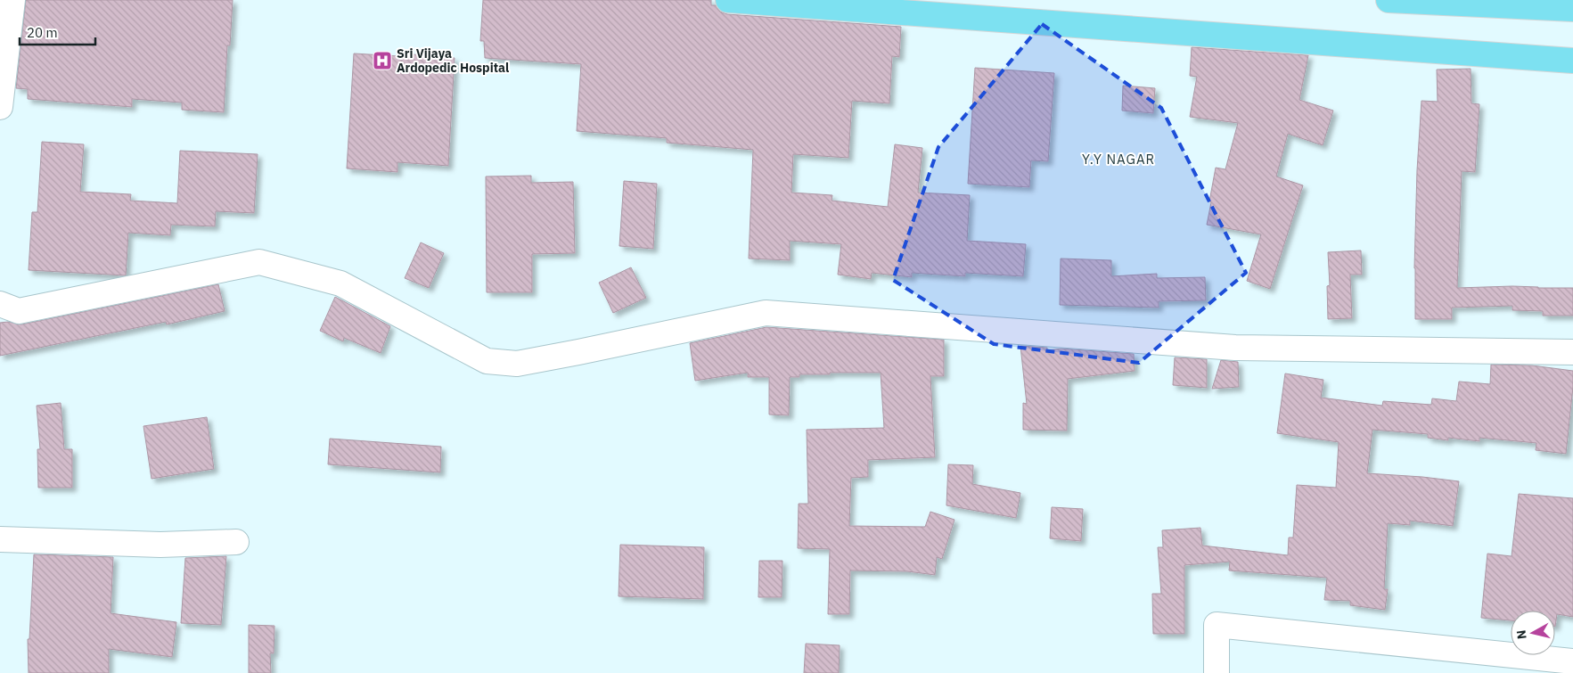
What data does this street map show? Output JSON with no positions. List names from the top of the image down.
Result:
{
  "districts": ["Y.Y NAGAR"],
  "places": {
    "hospital": ["Sri Vijaya Ardopedic Hospital"]
  },
  "scale_bar": "20 m",
  "north": "left"
}
